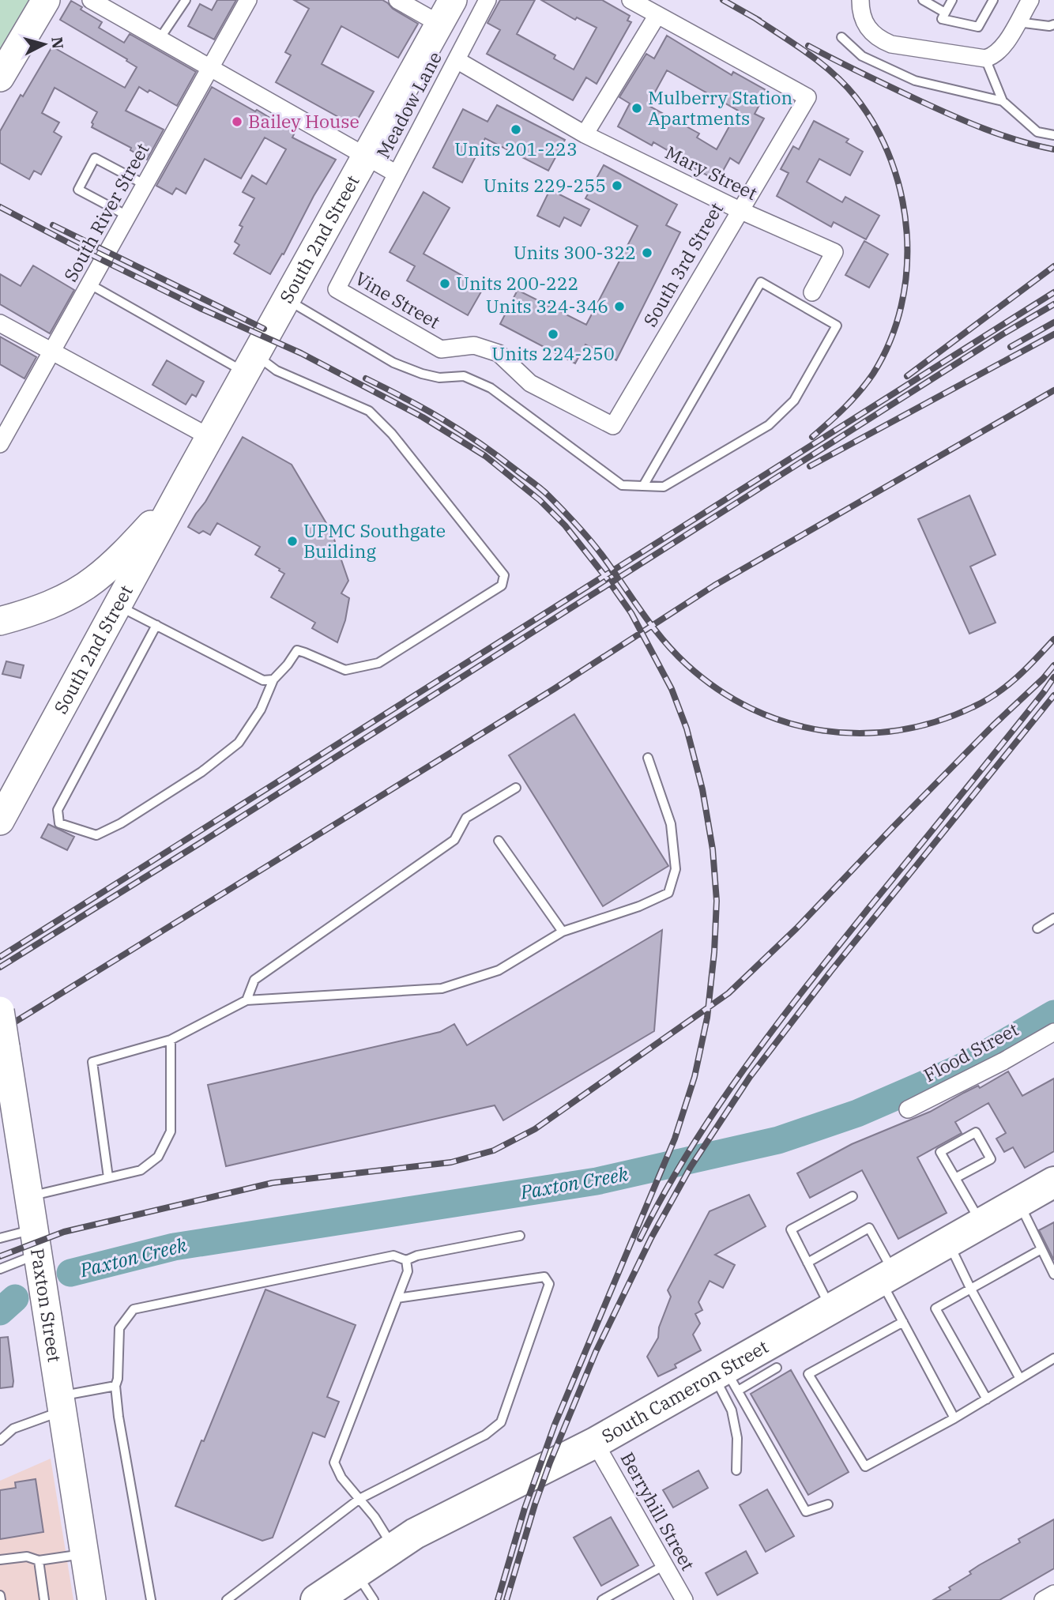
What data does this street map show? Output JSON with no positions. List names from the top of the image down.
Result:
{
  "streets": {
    "highway": ["South Cameron Street"],
    "main road": ["South 2nd Street", "Paxton Street"],
    "street": [
      "Meadow Lane",
      "Mary Street",
      "South River Street",
      "South 3rd Street",
      "Vine Street",
      "Flood Street",
      "Berryhill Street"
    ]
  },
  "crossings": [
    ["Meadow Lane", "Mary Street"],
    ["Meadow Lane", "Vine Street"],
    ["Mary Street", "South 3rd Street"],
    ["South 3rd Street", "Vine Street"],
    ["South Cameron Street", "Berryhill Street"]
  ],
  "water": ["Paxton Creek"],
  "places": [
    "Mulberry Station Apartments",
    "Bailey House",
    "Units 201-223",
    "Units 229-255",
    "Units 300-322",
    "Units 200-222",
    "Units 324-346",
    "Units 224-250",
    "UPMC Southgate Building"
  ],
  "north": "right"
}
